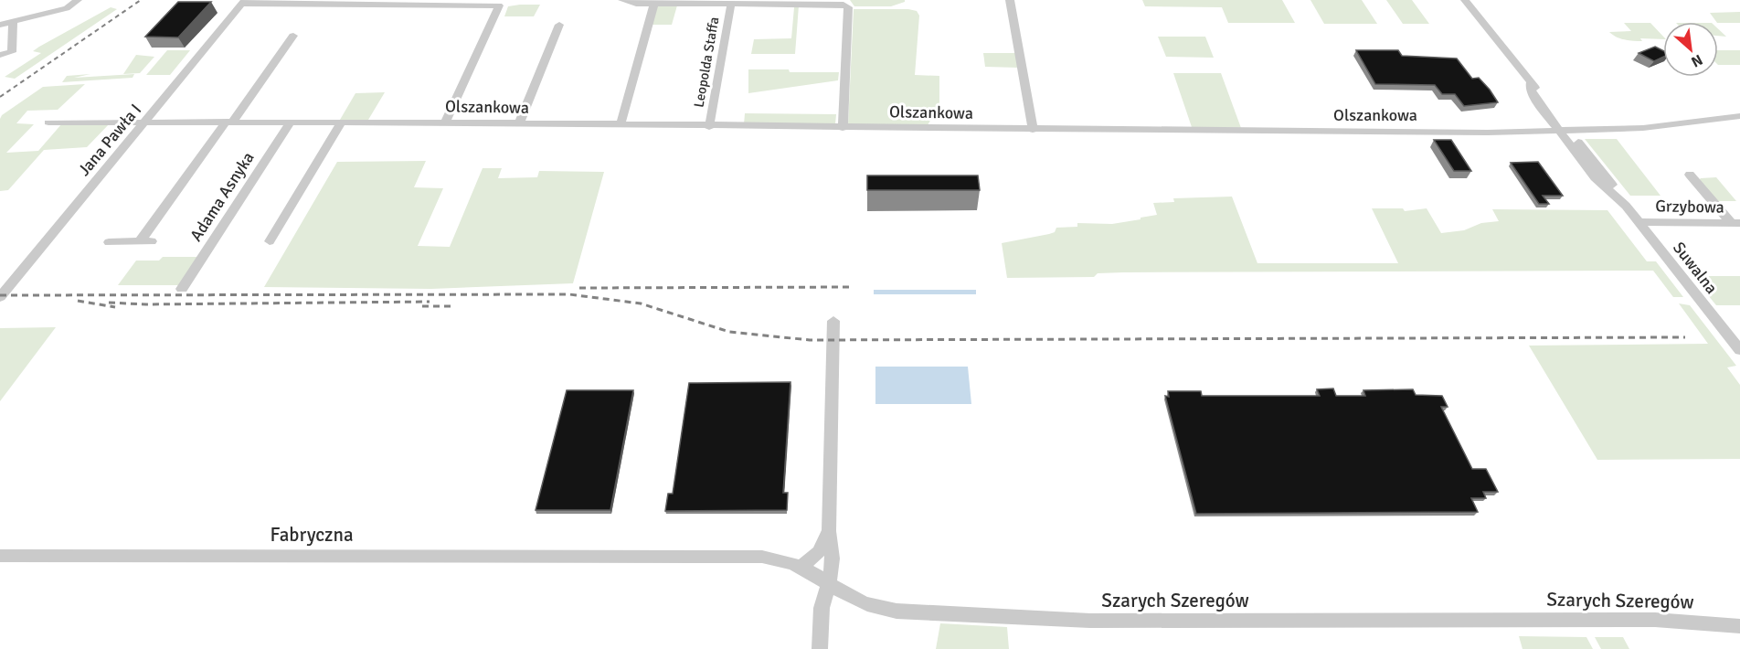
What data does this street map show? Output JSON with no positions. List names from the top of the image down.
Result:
{
  "streets": {
    "street": [
      "Leopolda Staffa",
      "Olszankowa",
      "Jana Pawła I",
      "Adama Asnyka",
      "Grzybowa",
      "Suwalna",
      "Fabryczna",
      "Szarych Szeregów"
    ]
  },
  "crossings": [
    ["Leopolda Staffa", "Olszankowa"],
    ["Olszankowa", "Jana Pawła I"],
    ["Olszankowa", "Adama Asnyka"],
    ["Olszankowa", "Suwalna"],
    ["Grzybowa", "Suwalna"],
    ["Fabryczna", "Szarych Szeregów"]
  ],
  "north": "bottom right"
}
